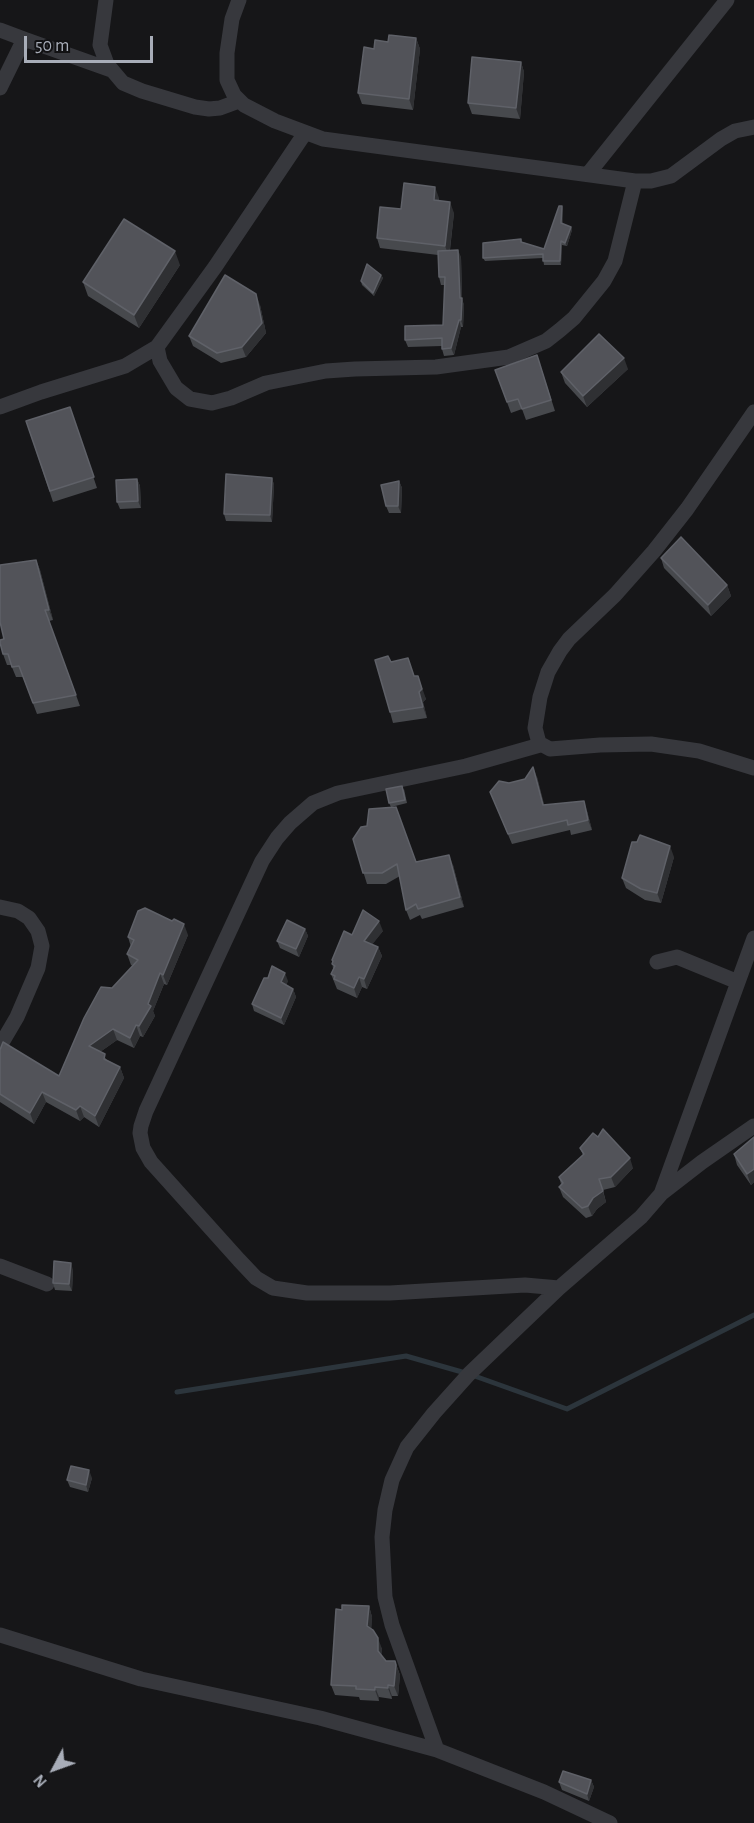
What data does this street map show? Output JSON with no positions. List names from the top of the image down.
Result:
{
  "scale_bar": "50 m",
  "north": "bottom left"
}
